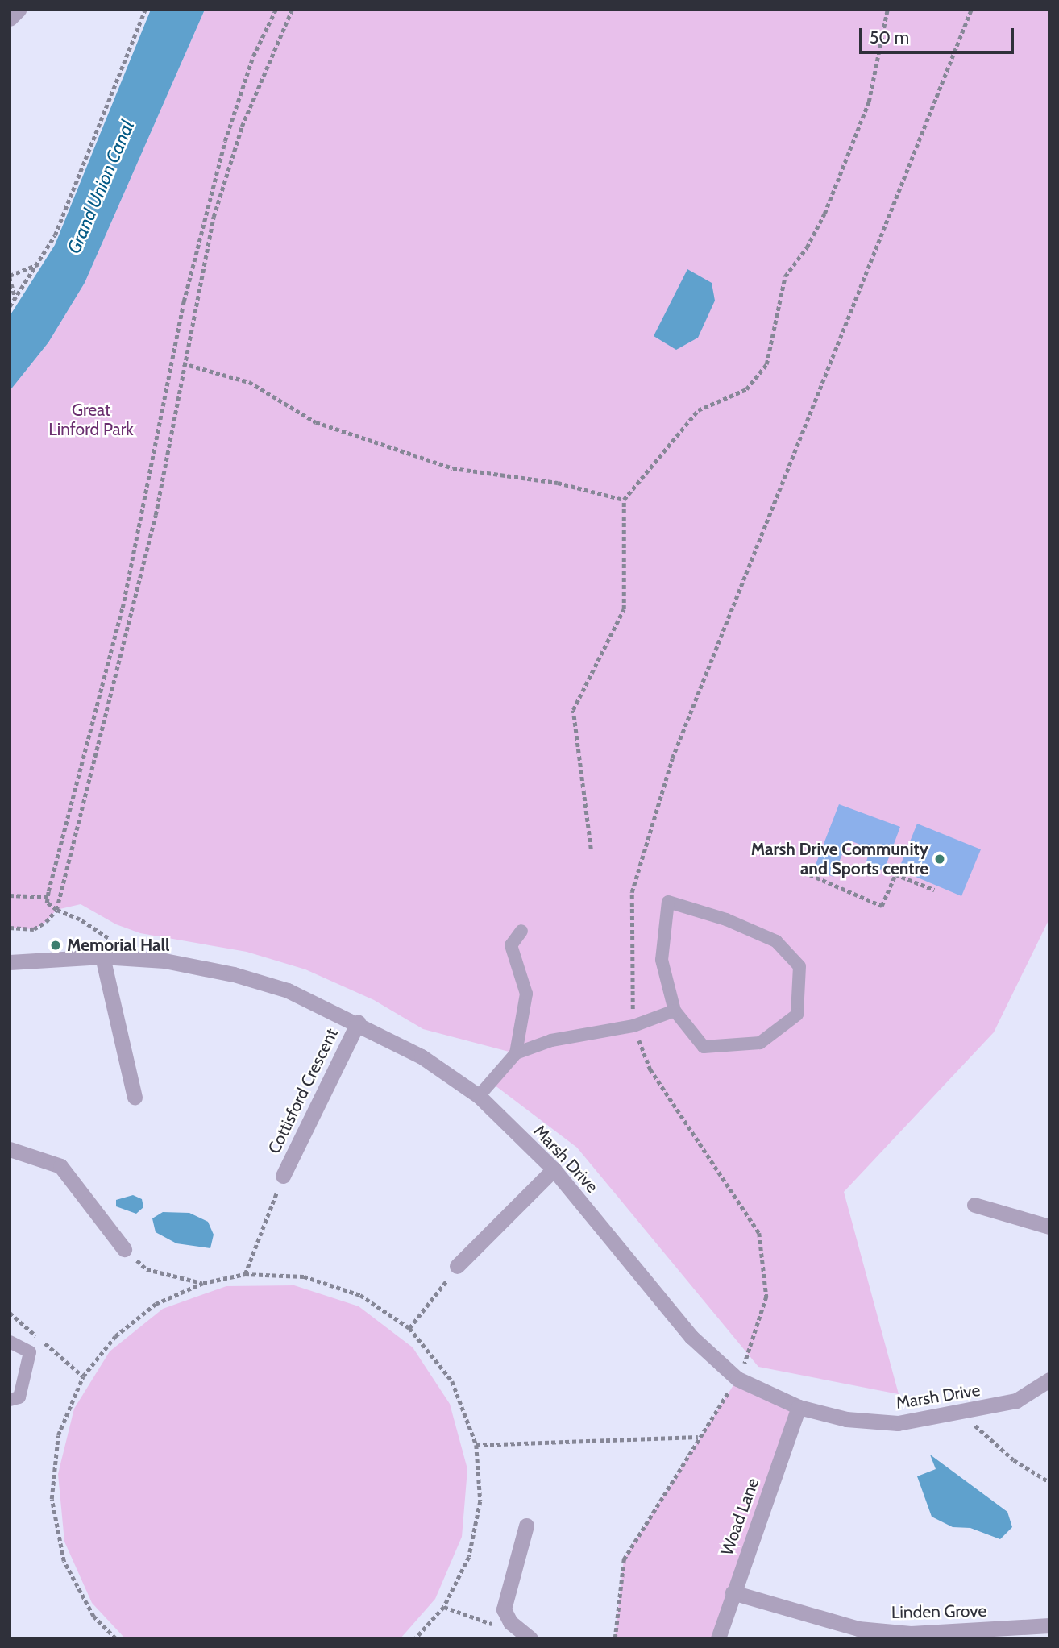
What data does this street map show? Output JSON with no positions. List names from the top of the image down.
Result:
{
  "streets": {
    "street": [
      "Cottisford Crescent",
      "Marsh Drive",
      "Woad Lane",
      "Linden Grove"
    ]
  },
  "crossings": [
    ["Cottisford Crescent", "Marsh Drive"],
    ["Marsh Drive", "Woad Lane"],
    ["Woad Lane", "Linden Grove"]
  ],
  "water": ["Grand Union Canal"],
  "parks": ["Great Linford Park"],
  "places": ["Marsh Drive Community and Sports centre", "Memorial Hall"],
  "scale_bar": "50 m"
}
